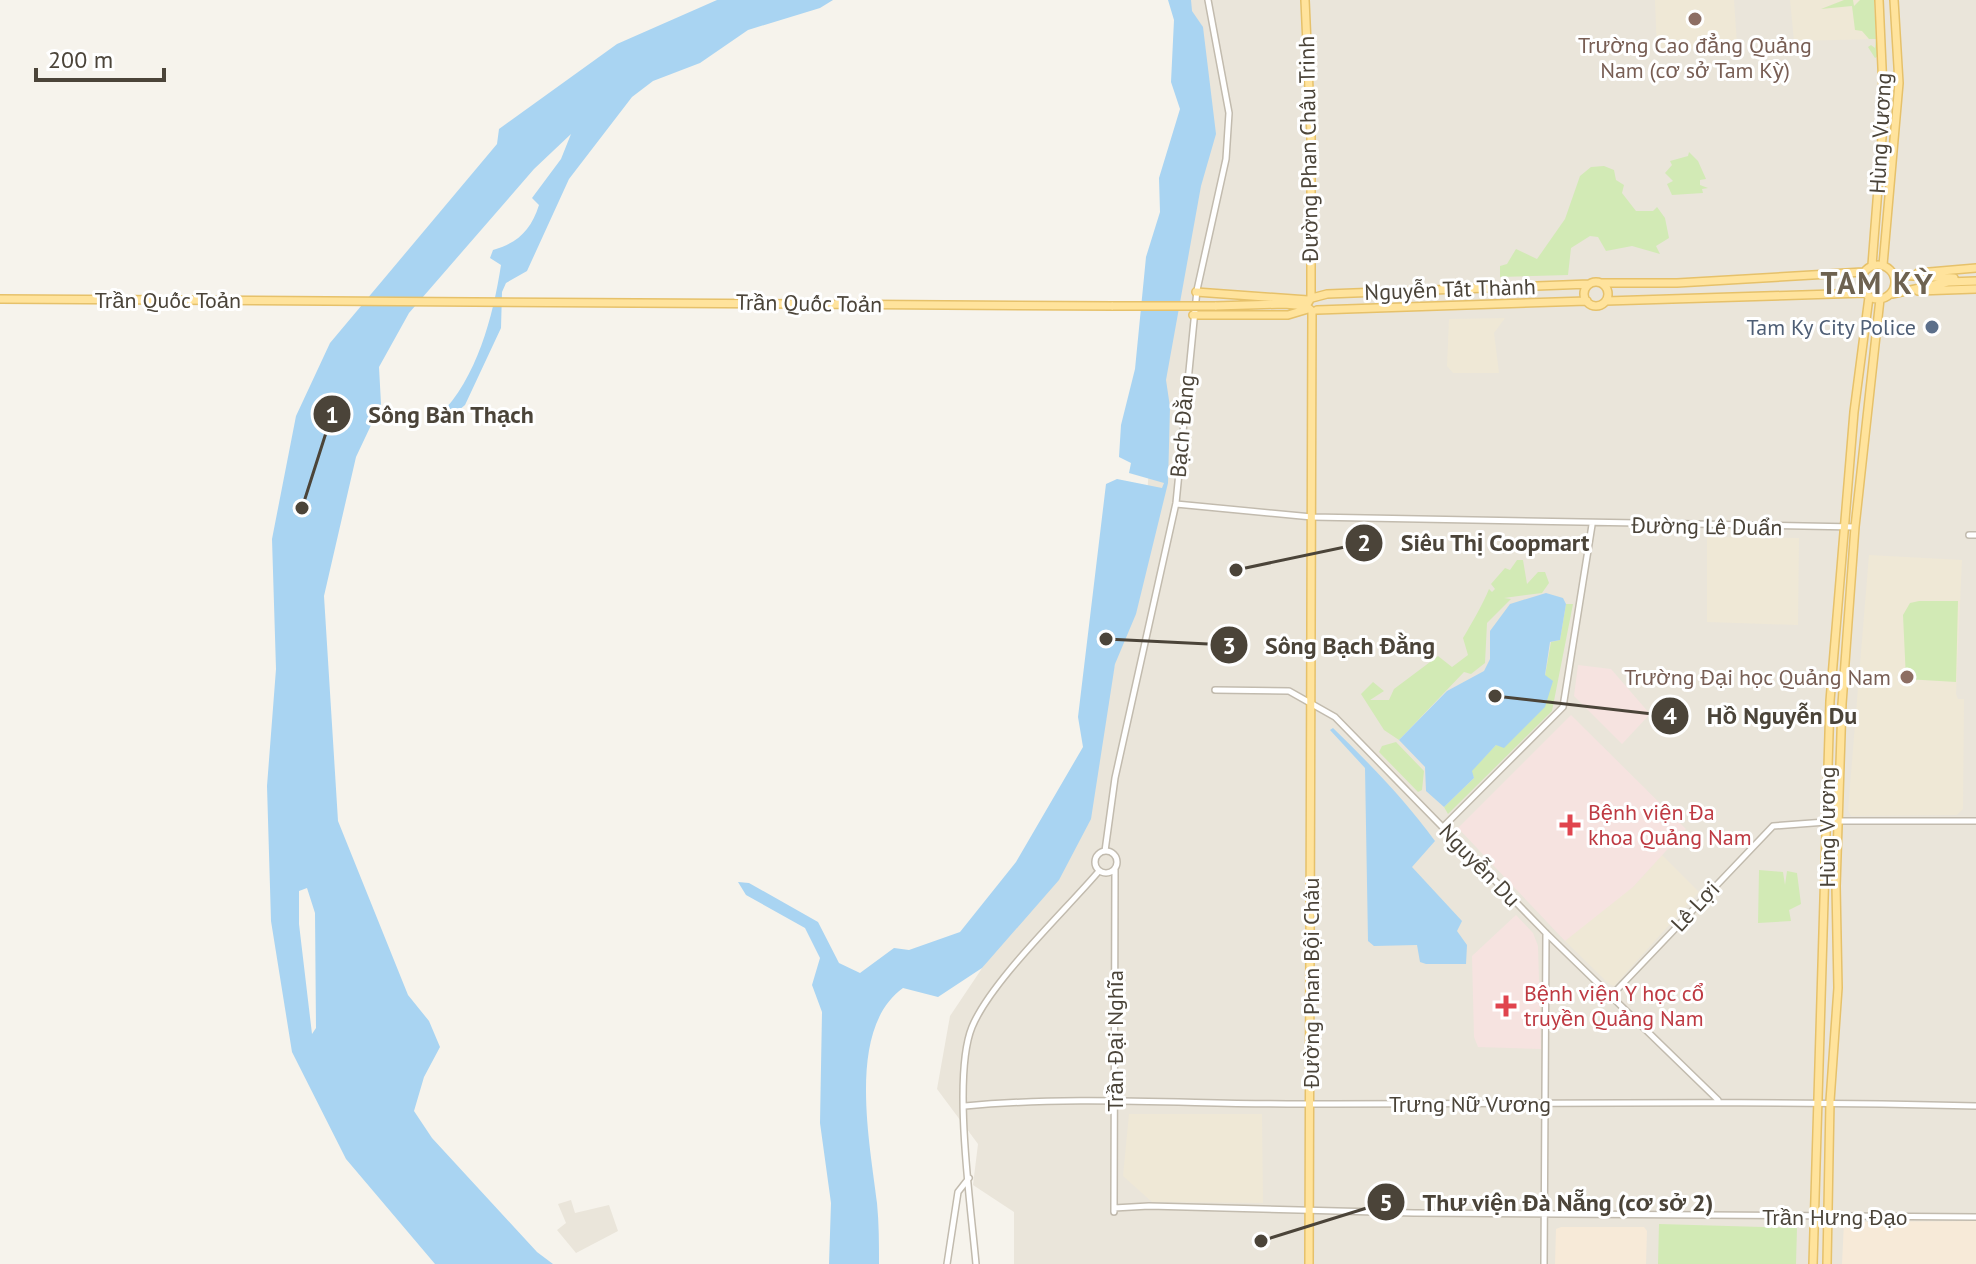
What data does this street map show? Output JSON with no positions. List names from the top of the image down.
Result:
{
  "streets": {
    "main road": [
      "Hùng Vương",
      "Đường Phan Châu Trinh",
      "Nguyễn Tất Thành",
      "Trần Quốc Toản",
      "Đường Phan Bội Châu"
    ],
    "street": [
      "Bạch Đằng",
      "Đường Lê Duẩn",
      "Nguyễn Du",
      "Lê Lợi",
      "Trần Đại Nghĩa",
      "Trưng Nữ Vương",
      "Trần Hưng Đạo"
    ]
  },
  "crossings": [
    ["Hùng Vương", "Đường Lê Duẩn"],
    ["Hùng Vương", "Lê Lợi"],
    ["Hùng Vương", "Trưng Nữ Vương"],
    ["Hùng Vương", "Trần Hưng Đạo"],
    ["Đường Phan Châu Trinh", "Nguyễn Tất Thành"],
    ["Đường Phan Châu Trinh", "Trần Quốc Toản"],
    ["Đường Phan Châu Trinh", "Đường Lê Duẩn"],
    ["Đường Phan Châu Trinh", "Nguyễn Du"],
    ["Đường Phan Châu Trinh", "Đường Phan Bội Châu"],
    ["Nguyễn Tất Thành", "Trần Quốc Toản"],
    ["Bạch Đằng", "Đường Lê Duẩn"],
    ["Bạch Đằng", "Trần Đại Nghĩa"],
    ["Nguyễn Du", "Lê Lợi"],
    ["Nguyễn Du", "Đường Phan Bội Châu"],
    ["Nguyễn Du", "Trưng Nữ Vương"],
    ["Đường Phan Bội Châu", "Trưng Nữ Vương"],
    ["Đường Phan Bội Châu", "Trần Hưng Đạo"],
    ["Trần Đại Nghĩa", "Trưng Nữ Vương"],
    ["Trần Đại Nghĩa", "Trần Hưng Đạo"]
  ],
  "districts": ["TAM KỲ"],
  "places": {
    "other": [
      "Trường Cao đẳng Quảng Nam (cơ sở Tam Kỳ)",
      "Tam Ky City Police",
      "Sông Bàn Thạch",
      "Siêu Thị Coopmart",
      "Sông Bạch Đằng",
      "Trường Đại học Quảng Nam",
      "Hồ Nguyễn Du",
      "Thư viện Đà Nẵng (cơ sở 2)"
    ],
    "health": ["Bệnh viện Đa khoa Quảng Nam", "Bệnh viện Y học cổ truyền Quảng Nam"]
  },
  "scale_bar": "200 m"
}
